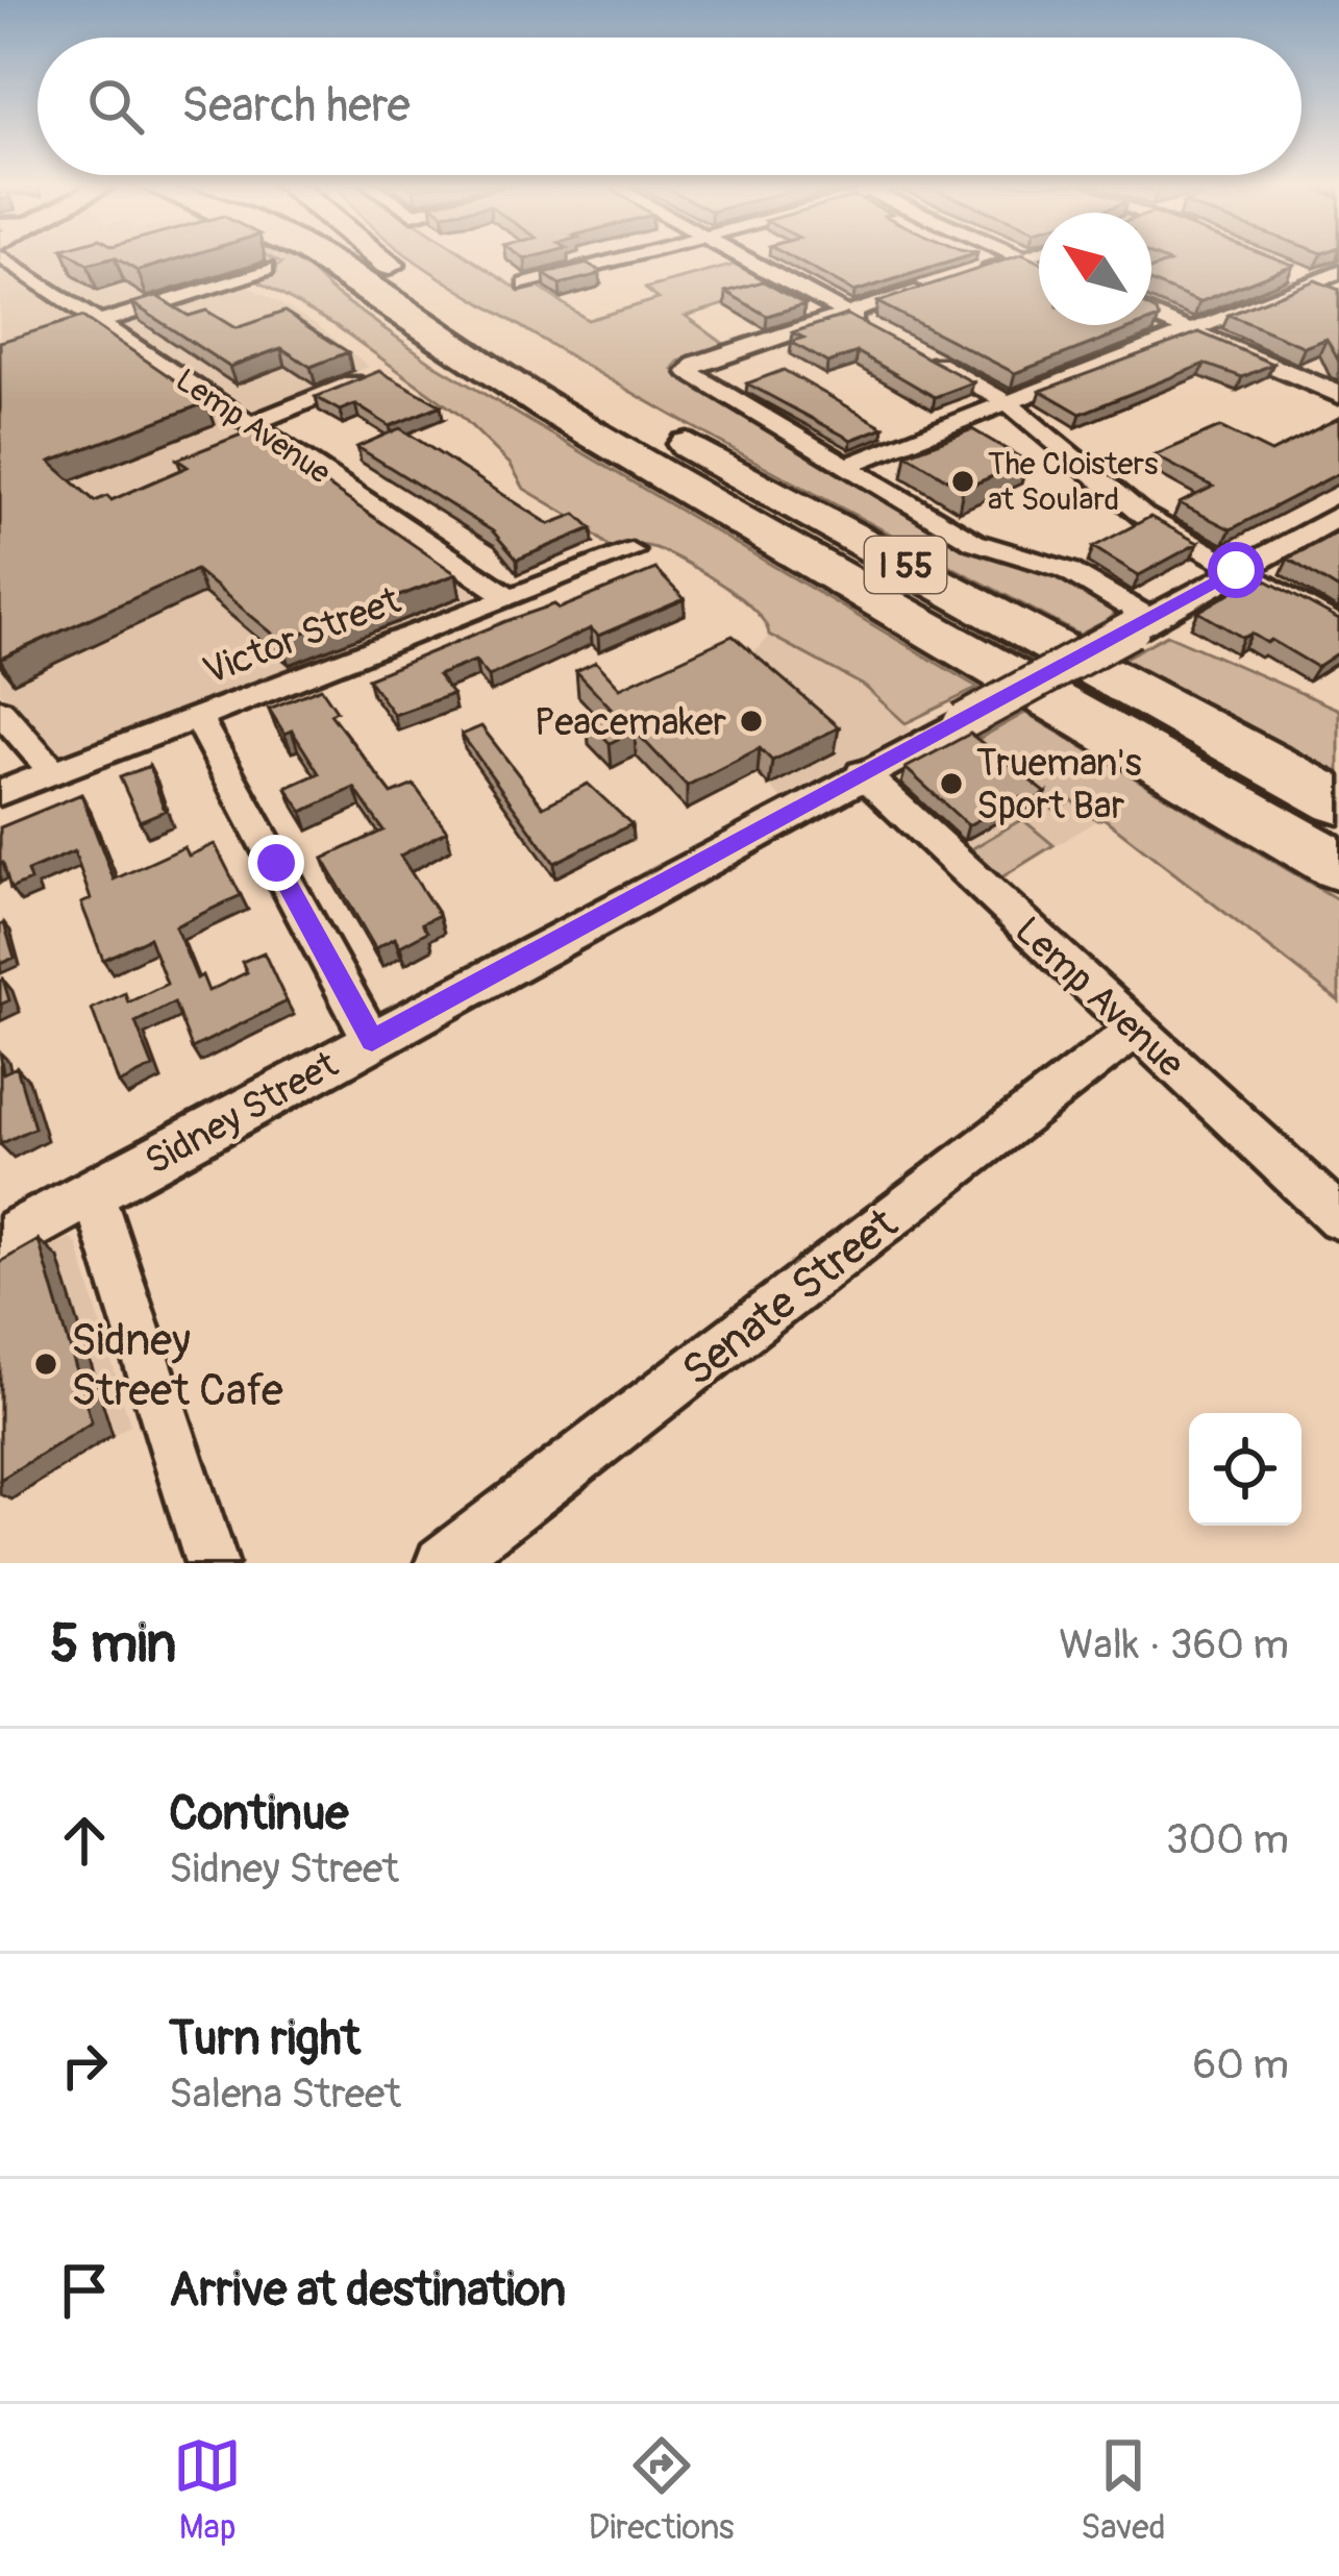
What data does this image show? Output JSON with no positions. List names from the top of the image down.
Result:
{
  "streets": {
    "highway": ["I 55"],
    "street": [
      "Lemp Avenue",
      "Victor Street",
      "Sidney Street",
      "Senate Street"
    ]
  },
  "crossings": [
    ["Lemp Avenue", "Victor Street"],
    ["Lemp Avenue", "Sidney Street"],
    ["Lemp Avenue", "Senate Street"]
  ],
  "places": [
    "The Cloisters at Soulard",
    "Peacemaker",
    "Trueman's Sport Bar",
    "Sidney Street Cafe"
  ],
  "north": "top left",
  "page": {
    "search": "Search here",
    "heading": ["5 min", "Walk · 360 m"],
    "list": [
      ["Continue", "Sidney Street", "300 m"],
      ["Turn right", "Salena Street", "60 m"],
      "Arrive at destination"
    ],
    "nav": ["Map", "Directions", "Saved"]
  }
}
